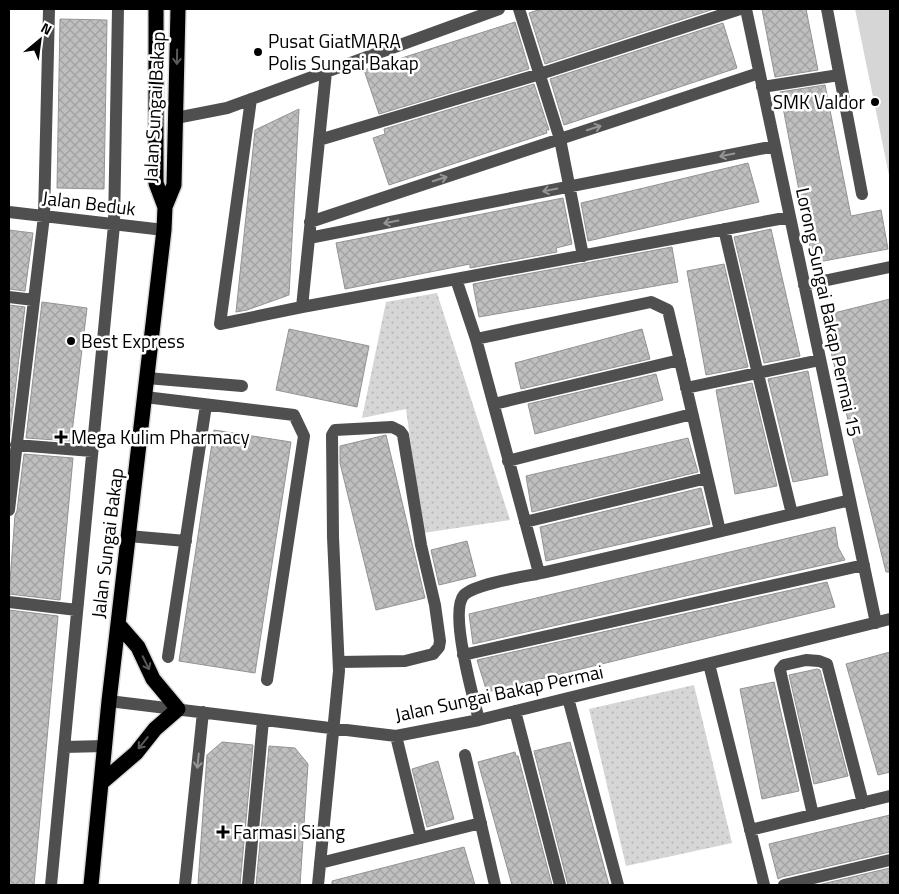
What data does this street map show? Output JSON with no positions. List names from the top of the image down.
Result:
{
  "streets": {
    "highway": ["Jalan Sungai Bakap"],
    "street": ["Jalan Beduk", "Lorong Sungai Bakap Permai 15", "Jalan Sungai Bakap Permai"]
  },
  "crossings": [
    ["Jalan Sungai Bakap", "Jalan Beduk"],
    ["Jalan Sungai Bakap", "Jalan Sungai Bakap Permai"],
    ["Lorong Sungai Bakap Permai 15", "Jalan Sungai Bakap Permai"]
  ],
  "places": {
    "other": ["Pusat GiatMARA Polis Sungai Bakap", "SMK Valdor", "Best Express"],
    "health": ["Mega Kulim Pharmacy", "Farmasi Siang"]
  },
  "north": "top right"
}
